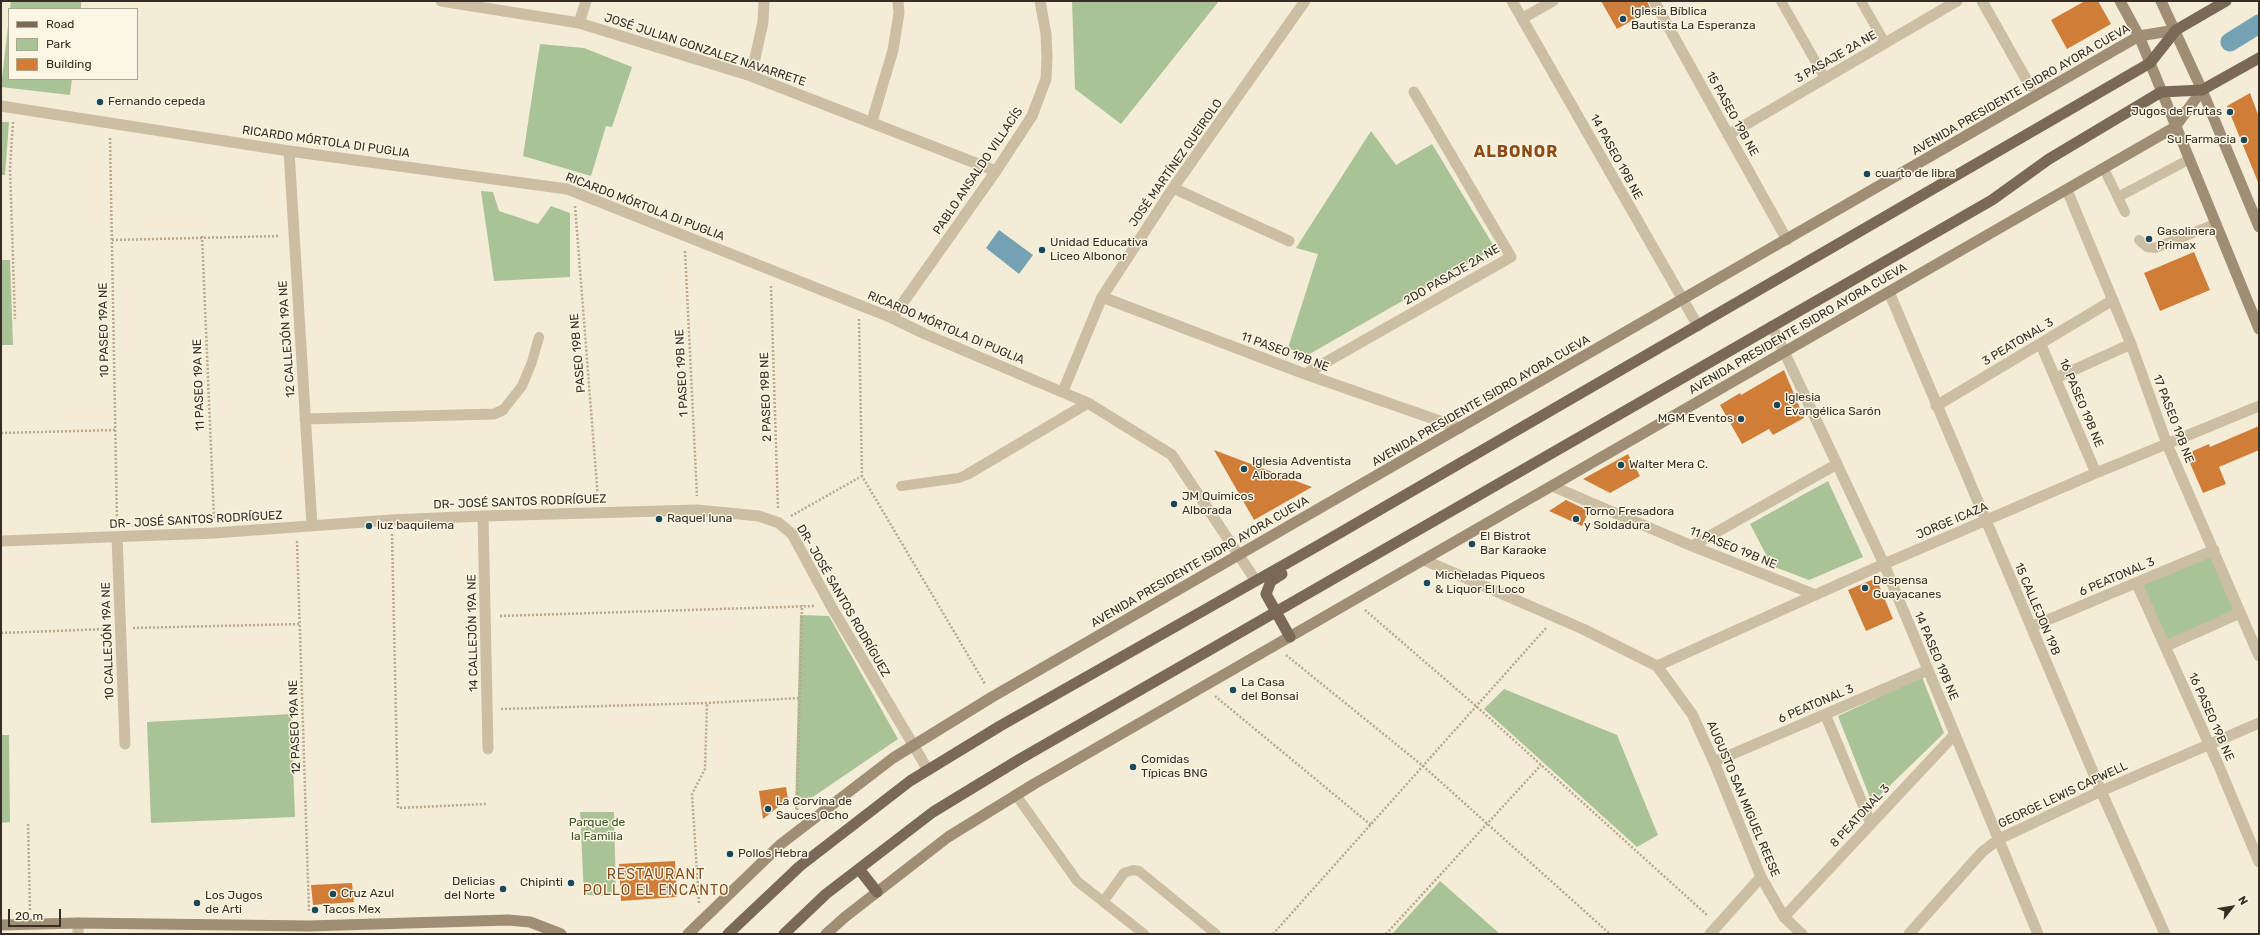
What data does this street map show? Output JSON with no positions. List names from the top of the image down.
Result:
{
  "streets": {
    "main road": ["AVENIDA PRESIDENTE ISIDRO AYORA CUEVA"],
    "street": [
      "JOSÉ JULIAN GONZALEZ NAVARRETE",
      "3 PASAJE 2A NE",
      "15 PASEO 19B NE",
      "RICARDO MÓRTOLA DI PUGLIA",
      "14 PASEO 19B NE",
      "JOSÉ MARTÍNEZ QUEIROLO",
      "PABLO ANSALDO VILLACÍS",
      "2DO PASAJE 2A NE",
      "12 CALLEJÓN 19A NE",
      "3 PEATONAL 3",
      "11 PASEO 19B NE",
      "16 PASEO 19B NE",
      "17 PASEO 19B NE",
      "DR- JOSÉ SANTOS RODRÍGUEZ",
      "JORGE ICAZA",
      "6 PEATONAL 3",
      "15 CALLEJON 19B",
      "14 CALLEJÓN 19A NE",
      "10 CALLEJÓN 19A NE",
      "GEORGE LEWIS CAPWELL",
      "AUGUSTO SAN MIGUEL REESE",
      "8 PEATONAL 3"
    ],
    "path": [
      "10 PASEO 19A NE",
      "PASEO 19B NE",
      "1 PASEO 19B NE",
      "11 PASEO 19A NE",
      "2 PASEO 19B NE",
      "12 PASEO 19A NE"
    ]
  },
  "crossings": [
    ["JOSÉ JULIAN GONZALEZ NAVARRETE", "PABLO ANSALDO VILLACÍS"],
    ["3 PASAJE 2A NE", "15 PASEO 19B NE"],
    ["AVENIDA PRESIDENTE ISIDRO AYORA CUEVA", "15 PASEO 19B NE"],
    ["AVENIDA PRESIDENTE ISIDRO AYORA CUEVA", "RICARDO MÓRTOLA DI PUGLIA"],
    ["AVENIDA PRESIDENTE ISIDRO AYORA CUEVA", "14 PASEO 19B NE"],
    ["AVENIDA PRESIDENTE ISIDRO AYORA CUEVA", "11 PASEO 19B NE"],
    ["AVENIDA PRESIDENTE ISIDRO AYORA CUEVA", "17 PASEO 19B NE"],
    ["AVENIDA PRESIDENTE ISIDRO AYORA CUEVA", "DR- JOSÉ SANTOS RODRÍGUEZ"],
    ["AVENIDA PRESIDENTE ISIDRO AYORA CUEVA", "15 CALLEJON 19B"],
    ["AVENIDA PRESIDENTE ISIDRO AYORA CUEVA", "AUGUSTO SAN MIGUEL REESE"],
    ["RICARDO MÓRTOLA DI PUGLIA", "JOSÉ MARTÍNEZ QUEIROLO"],
    ["RICARDO MÓRTOLA DI PUGLIA", "PABLO ANSALDO VILLACÍS"],
    ["RICARDO MÓRTOLA DI PUGLIA", "10 PASEO 19A NE"],
    ["RICARDO MÓRTOLA DI PUGLIA", "12 CALLEJÓN 19A NE"],
    ["RICARDO MÓRTOLA DI PUGLIA", "PASEO 19B NE"],
    ["RICARDO MÓRTOLA DI PUGLIA", "1 PASEO 19B NE"],
    ["RICARDO MÓRTOLA DI PUGLIA", "2 PASEO 19B NE"],
    ["14 PASEO 19B NE", "JORGE ICAZA"],
    ["14 PASEO 19B NE", "6 PEATONAL 3"],
    ["14 PASEO 19B NE", "GEORGE LEWIS CAPWELL"],
    ["14 PASEO 19B NE", "8 PEATONAL 3"],
    ["JOSÉ MARTÍNEZ QUEIROLO", "11 PASEO 19B NE"],
    ["2DO PASAJE 2A NE", "11 PASEO 19B NE"],
    ["10 PASEO 19A NE", "DR- JOSÉ SANTOS RODRÍGUEZ"],
    ["10 PASEO 19A NE", "10 CALLEJÓN 19A NE"],
    ["12 CALLEJÓN 19A NE", "DR- JOSÉ SANTOS RODRÍGUEZ"],
    ["3 PEATONAL 3", "16 PASEO 19B NE"],
    ["3 PEATONAL 3", "17 PASEO 19B NE"],
    ["3 PEATONAL 3", "15 CALLEJON 19B"],
    ["11 PASEO 19B NE", "JORGE ICAZA"],
    ["PASEO 19B NE", "DR- JOSÉ SANTOS RODRÍGUEZ"],
    ["1 PASEO 19B NE", "DR- JOSÉ SANTOS RODRÍGUEZ"],
    ["11 PASEO 19A NE", "DR- JOSÉ SANTOS RODRÍGUEZ"],
    ["2 PASEO 19B NE", "DR- JOSÉ SANTOS RODRÍGUEZ"],
    ["16 PASEO 19B NE", "JORGE ICAZA"],
    ["16 PASEO 19B NE", "6 PEATONAL 3"],
    ["16 PASEO 19B NE", "GEORGE LEWIS CAPWELL"],
    ["17 PASEO 19B NE", "JORGE ICAZA"],
    ["17 PASEO 19B NE", "6 PEATONAL 3"],
    ["DR- JOSÉ SANTOS RODRÍGUEZ", "14 CALLEJÓN 19A NE"],
    ["DR- JOSÉ SANTOS RODRÍGUEZ", "10 CALLEJÓN 19A NE"],
    ["DR- JOSÉ SANTOS RODRÍGUEZ", "12 PASEO 19A NE"],
    ["JORGE ICAZA", "15 CALLEJON 19B"],
    ["JORGE ICAZA", "AUGUSTO SAN MIGUEL REESE"],
    ["6 PEATONAL 3", "15 CALLEJON 19B"],
    ["6 PEATONAL 3", "AUGUSTO SAN MIGUEL REESE"],
    ["15 CALLEJON 19B", "GEORGE LEWIS CAPWELL"],
    ["AUGUSTO SAN MIGUEL REESE", "8 PEATONAL 3"]
  ],
  "districts": ["ALBONOR", "RESTAURANT POLLO EL ENCANTO"],
  "parks": ["Parque de la Familia"],
  "places": [
    "Iglesia Bíblica Bautista La Esperanza",
    "Fernando cepeda",
    "Jugos de Frutas",
    "Su Farmacia",
    "cuarto de libra",
    "Gasolinera Primax",
    "Unidad Educativa Liceo Albonor",
    "Iglesia Evangélica Sarón",
    "MGM Eventos",
    "Walter Mera C.",
    "Iglesia Adventista Alborada",
    "JM Quimicos Alborada",
    "Raquel luna",
    "Torno Fresadora y Soldadura",
    "luz baquilema",
    "El Bistrot Bar Karaoke",
    "Micheladas Piqueos & Liquor El Loco",
    "Despensa Guayacanes",
    "La Casa del Bonsai",
    "Comidas Típicas BNG",
    "La Corvina de Sauces Ocho",
    "Pollos Hebra",
    "Chipinti",
    "Delicias del Norte",
    "Cruz Azul",
    "Los Jugos de Arti",
    "Tacos Mex"
  ],
  "legend": ["Road", "Park", "Building"],
  "scale_bar": "20 m",
  "north": "top right"
}
